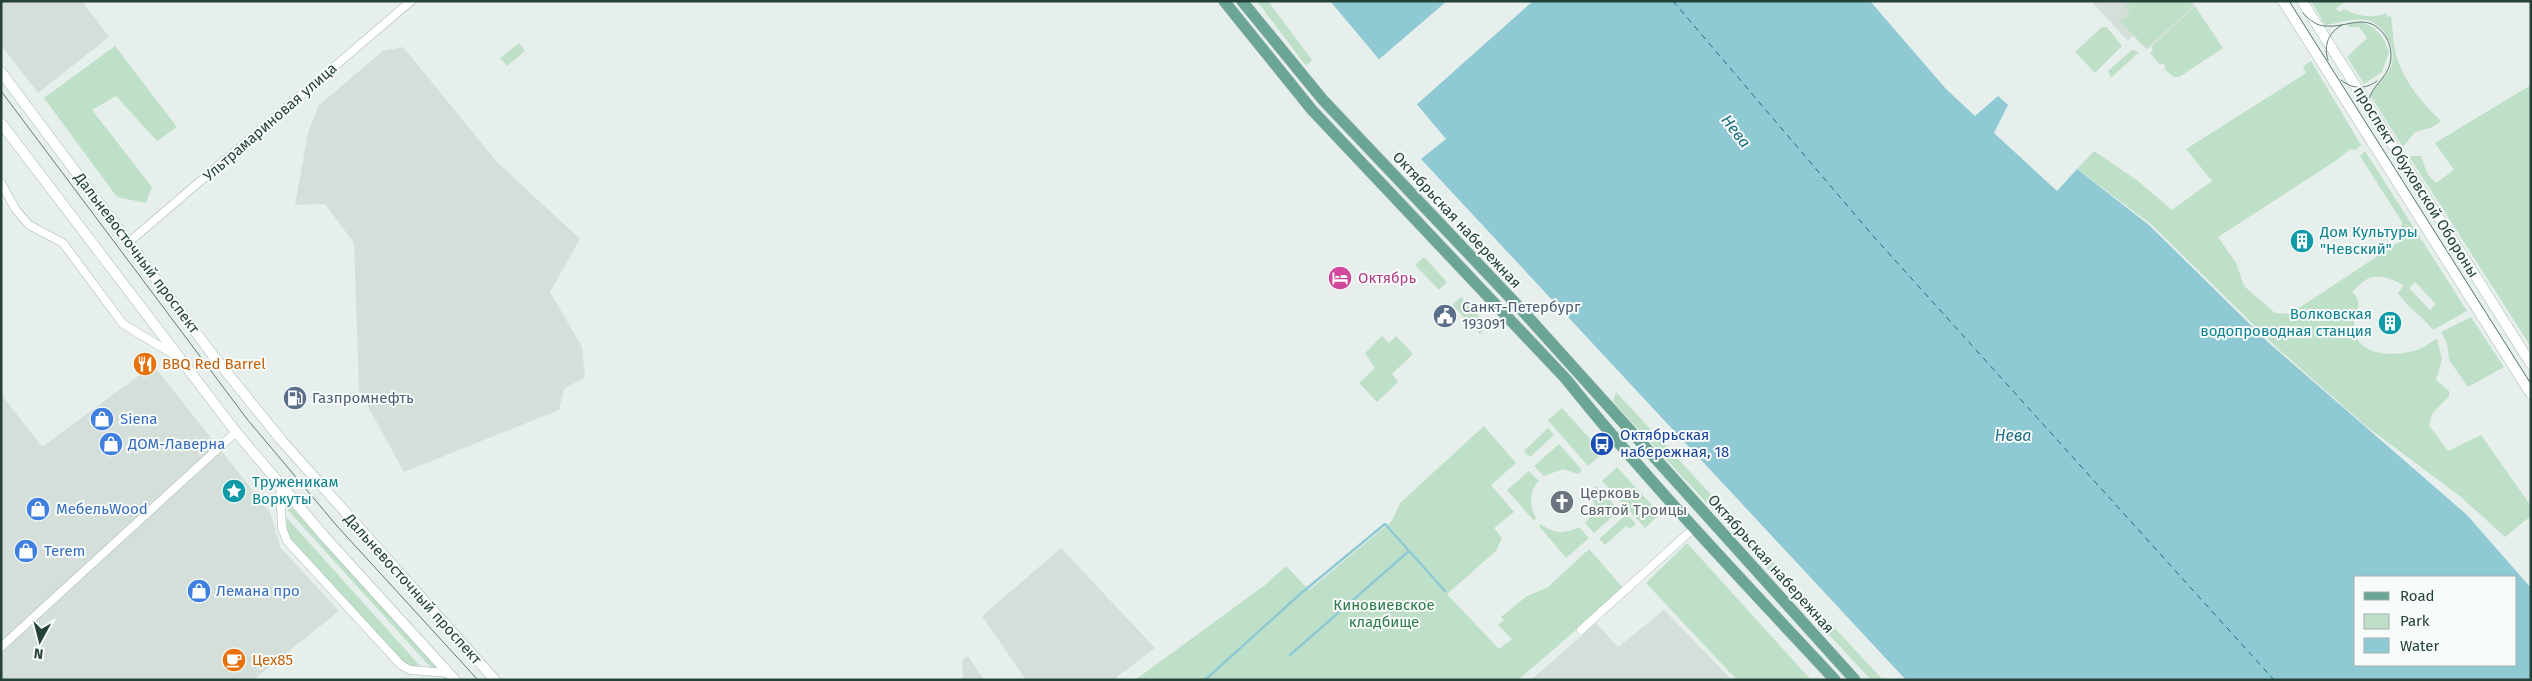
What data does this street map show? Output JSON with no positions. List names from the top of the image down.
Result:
{
  "streets": {
    "main road": ["проспект Обуховской Обороны", "Октябрьская набережная", "Дальневосточный проспект"],
    "street": ["Ультрамариновая улица"]
  },
  "crossings": [
    ["Ультрамариновая улица", "Дальневосточный проспект"]
  ],
  "water": ["Нева"],
  "parks": ["Киновиевское кладбище"],
  "places": {
    "building": ["Дом Культуры \"Невский\"", "Волковская водопроводная станция"],
    "hotel": ["Октябрь"],
    "public building": ["Санкт-Петербург 193091"],
    "restaurant": ["BBQ Red Barrel"],
    "fuel station": ["Газпромнефть"],
    "shop": [
      "Siena",
      "ДОМ-Лаверна",
      "МебельWood",
      "Terem",
      "Лемана про"
    ],
    "bus stop": ["Октябрьская набережная, 18"],
    "place": ["Труженикам Воркуты"],
    "church": ["Церковь Святой Троицы"],
    "cafe": ["Цех85"]
  },
  "legend": ["Road", "Park", "Water"],
  "north": "bottom"
}
